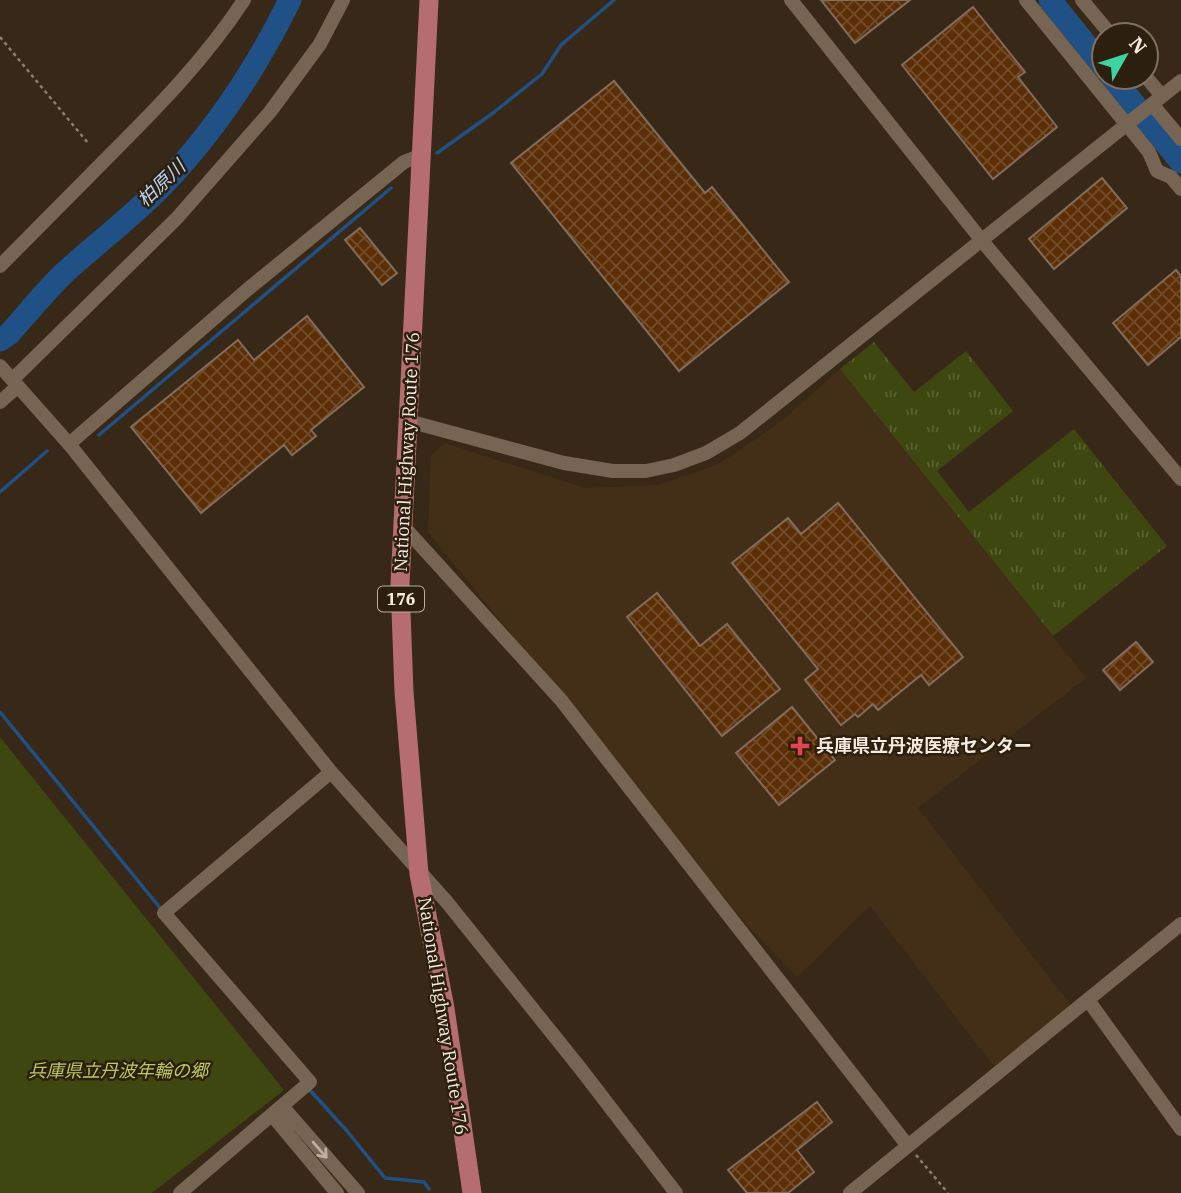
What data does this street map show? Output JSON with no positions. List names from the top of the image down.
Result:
{
  "streets": {
    "highway": ["National Highway Route 176", "176"]
  },
  "water": ["柏原川"],
  "parks": ["兵庫県立丹波年輪の郷"],
  "places": {
    "health": ["兵庫県立丹波医療センター"]
  },
  "north": "top right"
}
